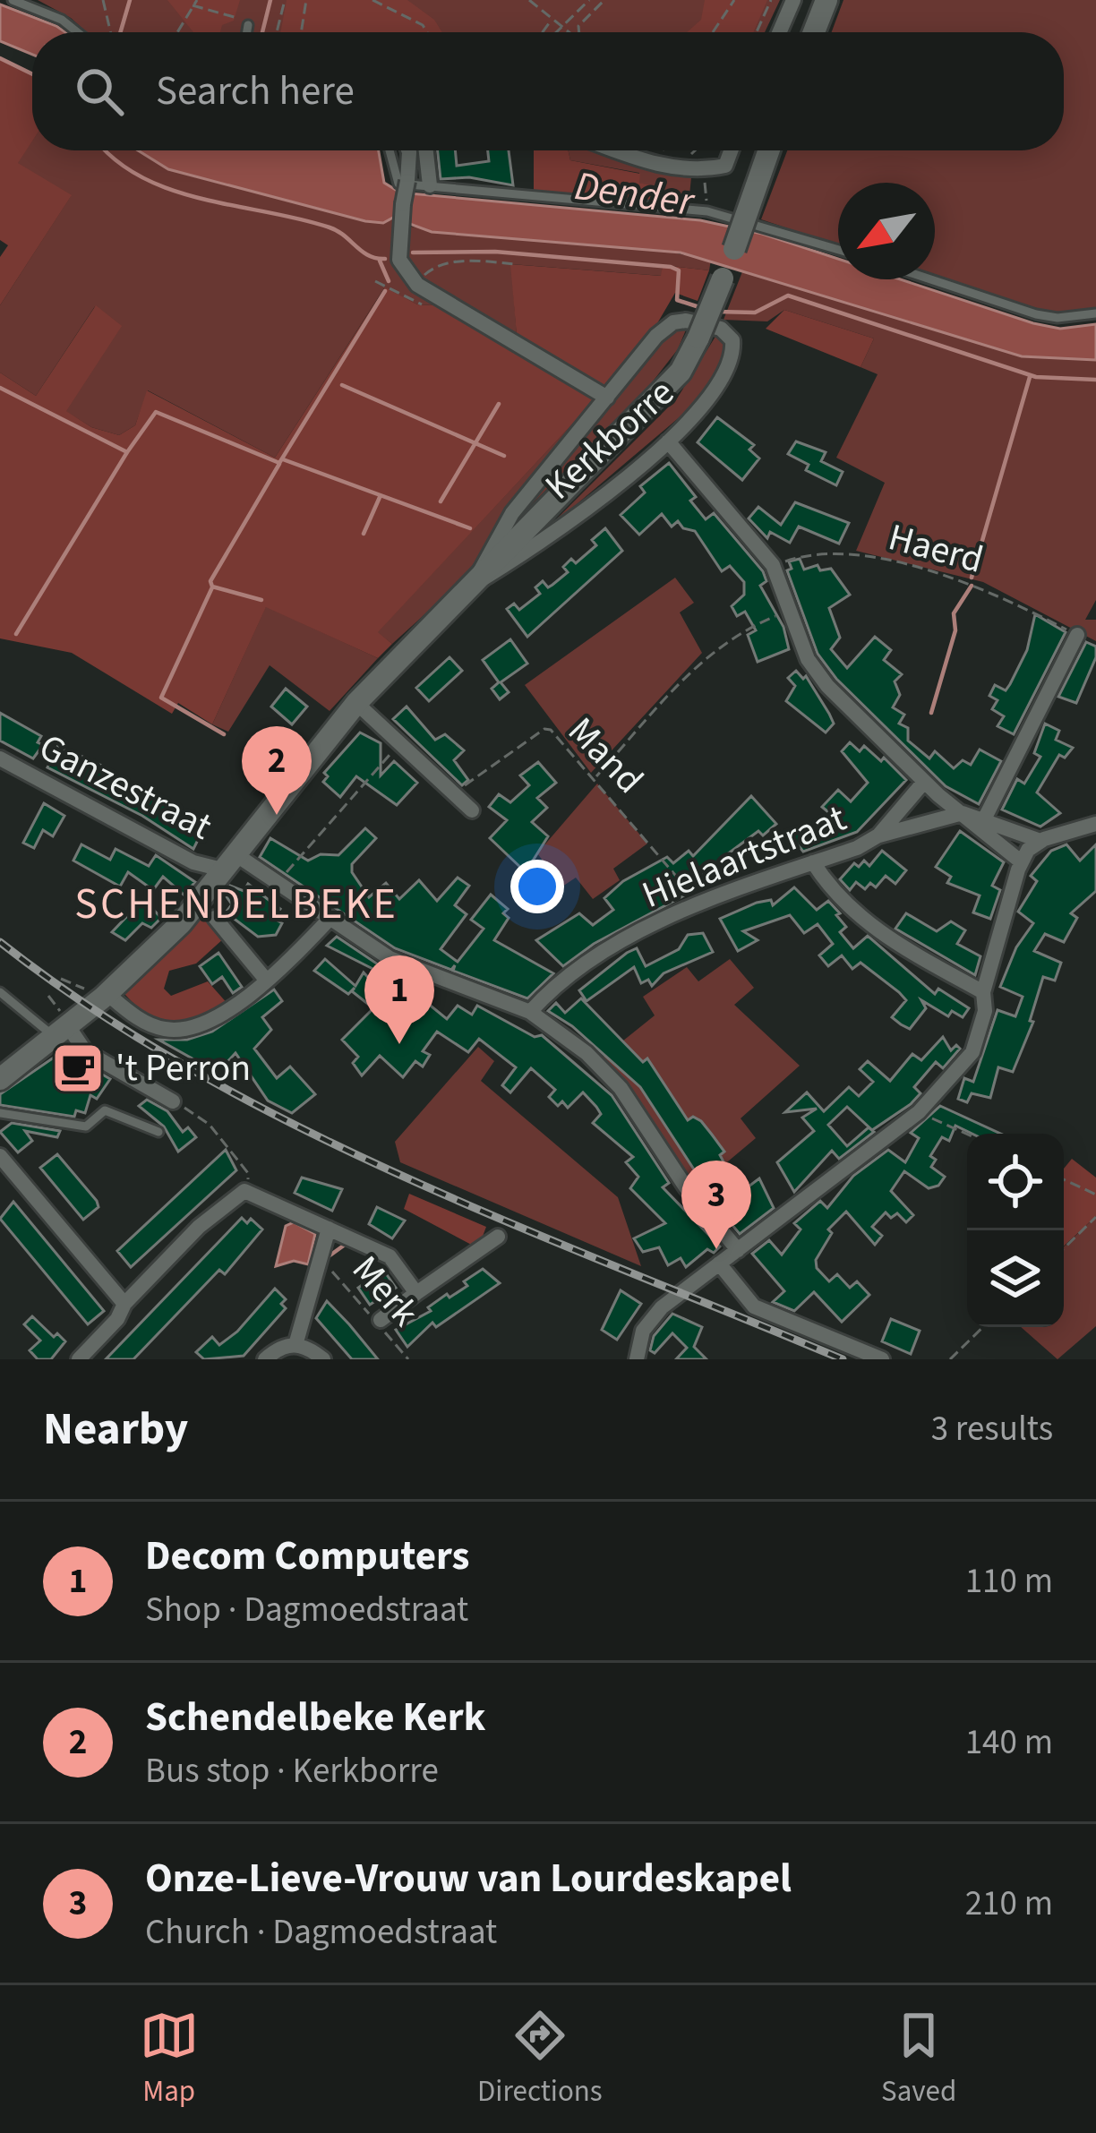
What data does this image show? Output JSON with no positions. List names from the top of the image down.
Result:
{
  "streets": {
    "street": ["Kerkborre", "Ganzestraat", "Hielaartstraat"],
    "path": ["Haerd", "Mand", "Merk"]
  },
  "crossings": [
    ["Kerkborre", "Ganzestraat"],
    ["Mand", "Hielaartstraat"],
    ["Ganzestraat", "Hielaartstraat"]
  ],
  "districts": ["SCHENDELBEKE"],
  "water": ["Dender"],
  "places": {
    "cafe": ["'t Perron"]
  },
  "north": "bottom left",
  "page": {
    "search": "Search here",
    "pins": ["2", "1", "3"],
    "heading": ["Nearby", "3 results"],
    "list": [
      {
        "mark": "1",
        "name": "Decom Computers",
        "note": "Shop · Dagmoedstraat",
        "value": "110 m"
      },
      {
        "mark": "2",
        "name": "Schendelbeke Kerk",
        "note": "Bus stop · Kerkborre",
        "value": "140 m"
      },
      {
        "mark": "3",
        "name": "Onze-Lieve-Vrouw van Lourdeskapel",
        "note": "Church · Dagmoedstraat",
        "value": "210 m"
      }
    ],
    "nav": ["Map", "Directions", "Saved"]
  }
}
